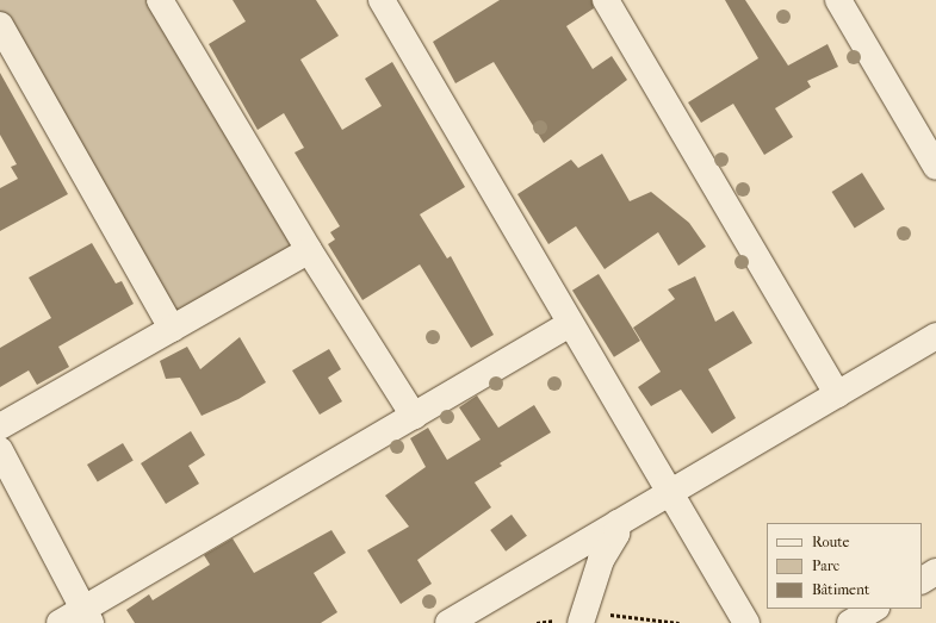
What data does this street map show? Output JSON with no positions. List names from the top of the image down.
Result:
{
  "legend": ["Route", "Parc", "Bâtiment"]
}
